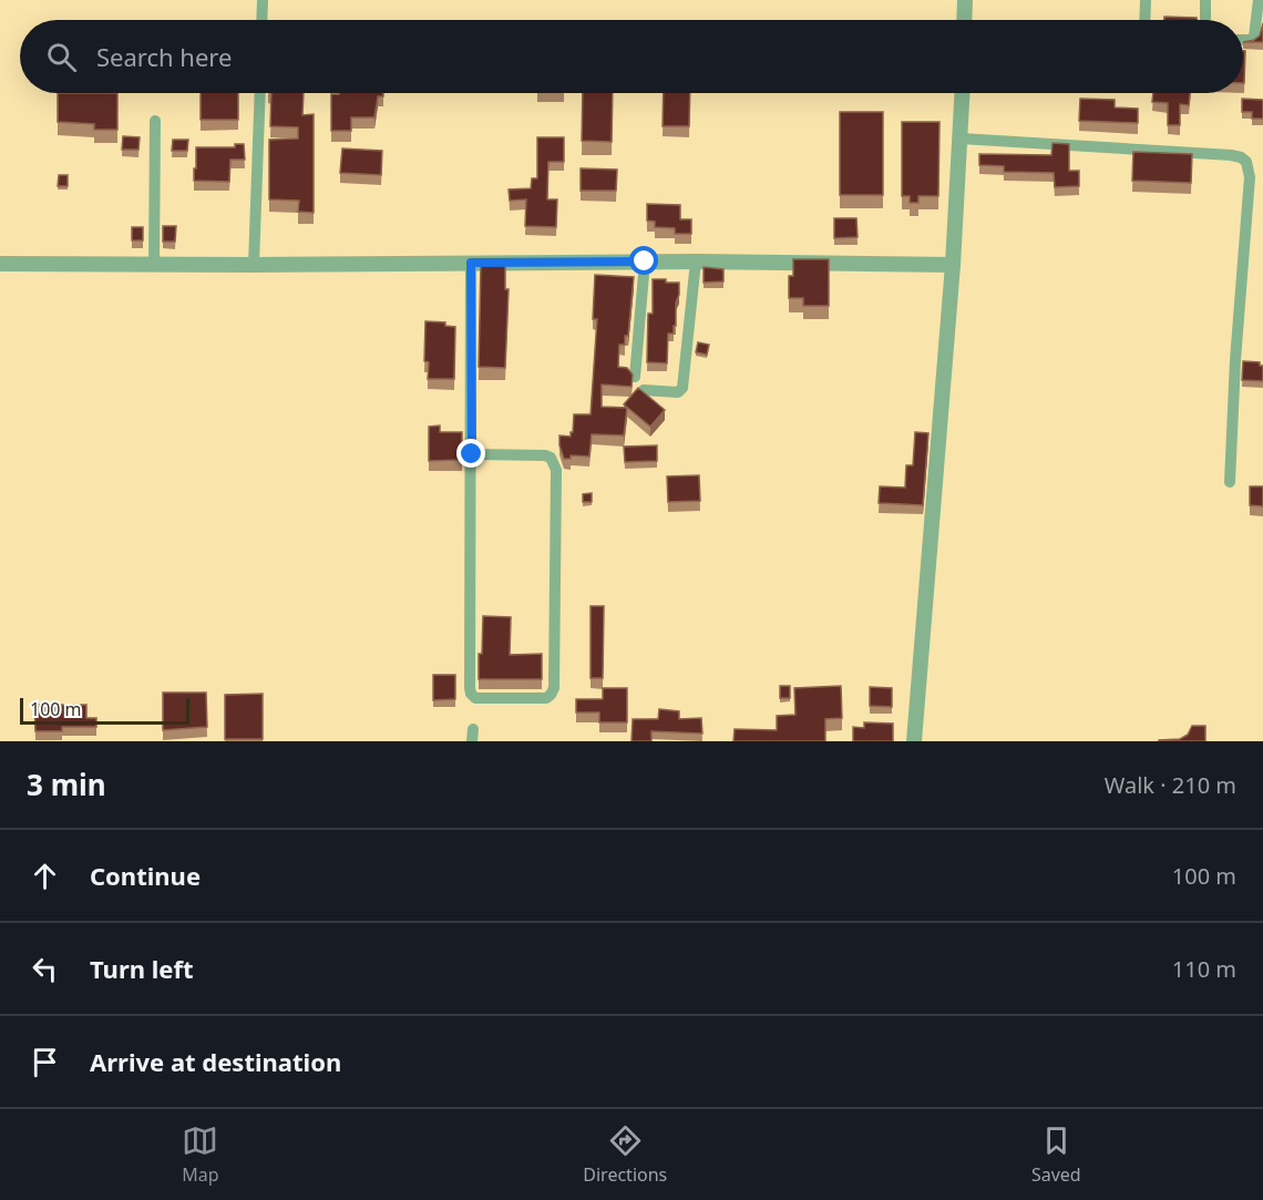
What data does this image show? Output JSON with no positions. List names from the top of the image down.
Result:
{
  "scale_bar": "100 m",
  "page": {
    "search": "Search here",
    "scale": "100 m",
    "heading": ["3 min", "Walk · 210 m"],
    "list": [
      ["Continue", "100 m"],
      ["Turn left", "110 m"],
      "Arrive at destination"
    ],
    "nav": ["Map", "Directions", "Saved"]
  }
}
